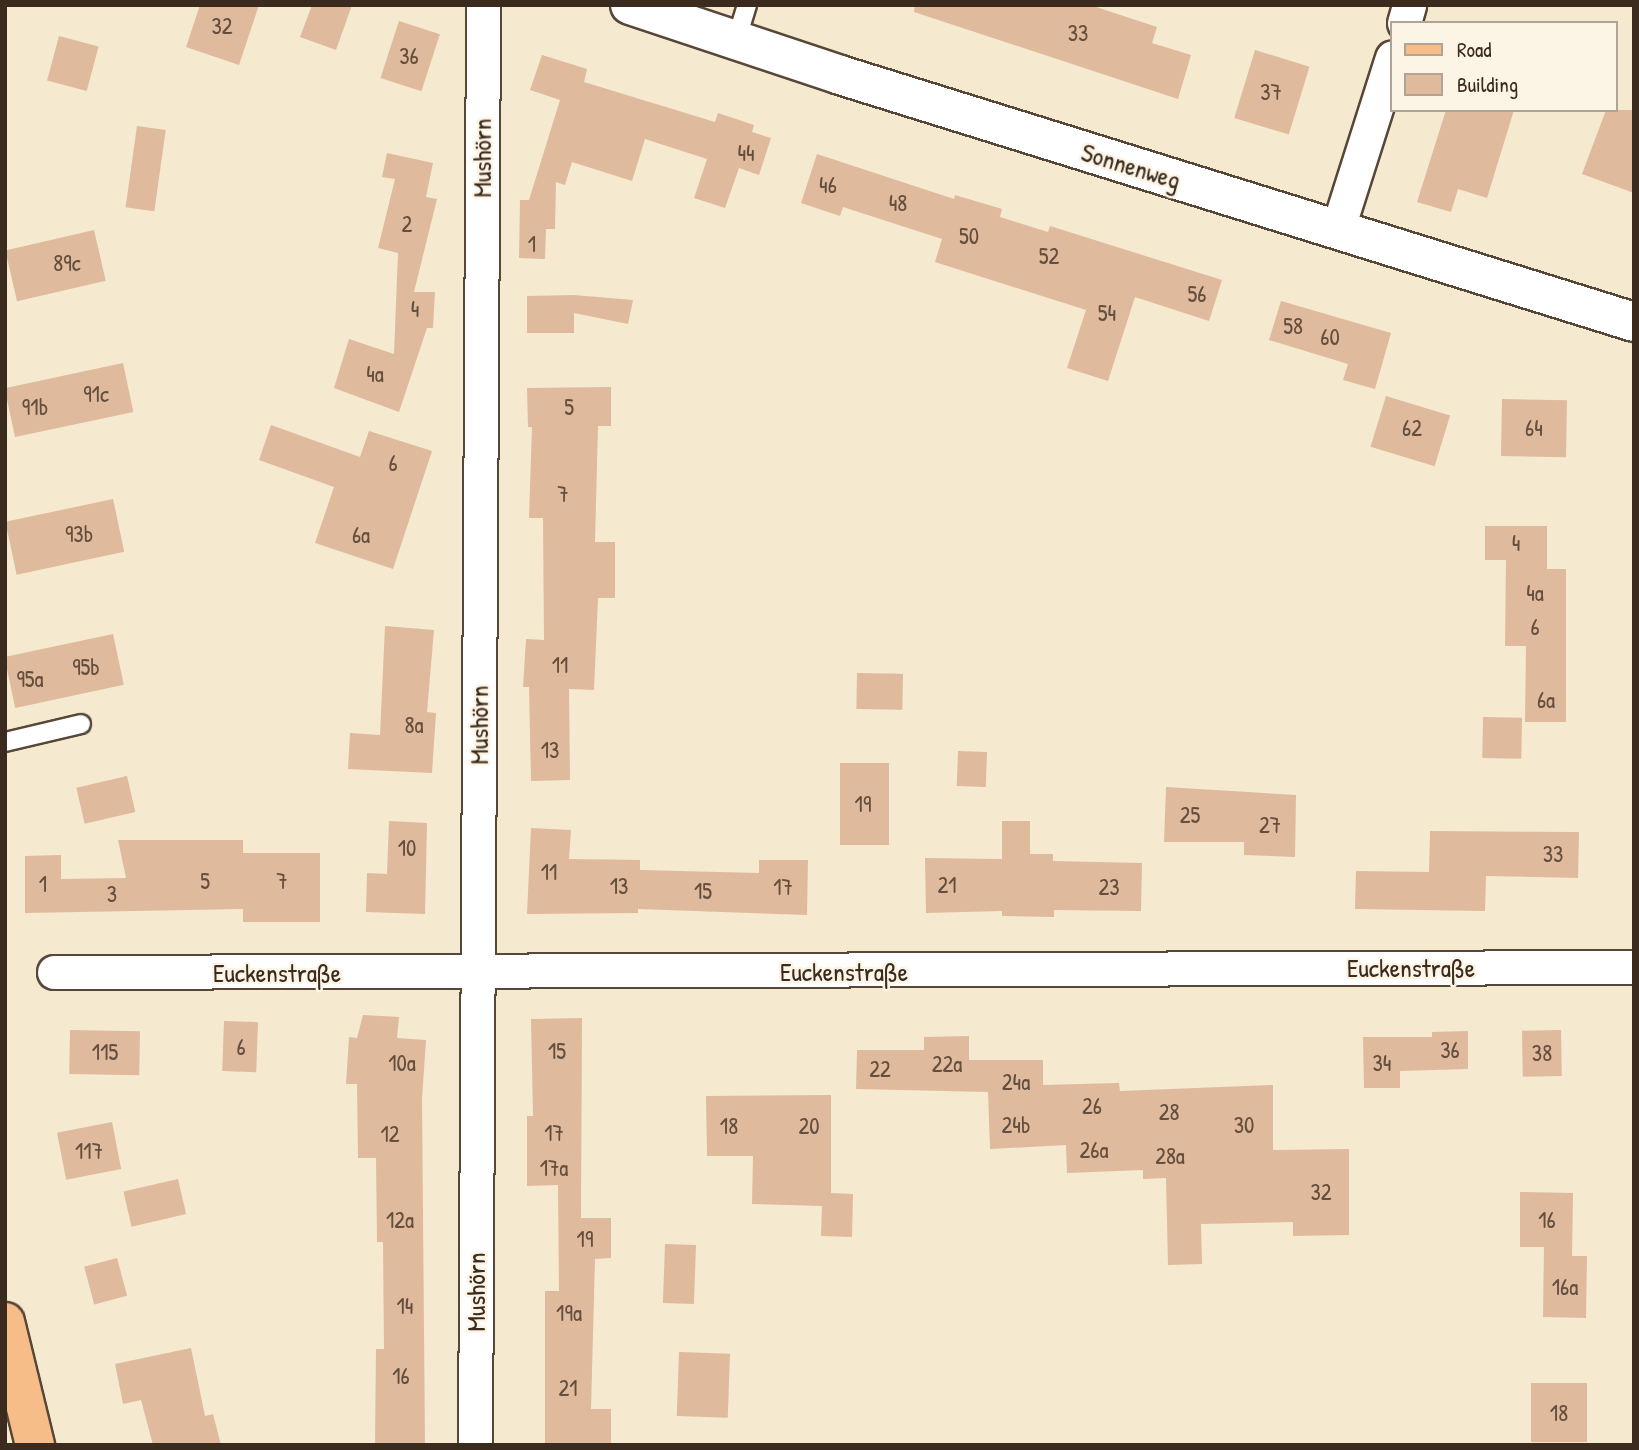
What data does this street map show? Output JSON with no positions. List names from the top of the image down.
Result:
{
  "streets": {
    "street": ["Mushörn", "Sonnenweg", "Euckenstraße"]
  },
  "crossings": [
    ["Mushörn", "Euckenstraße"]
  ],
  "house_numbers": [
    "32",
    "33",
    "36",
    "37",
    "44",
    "46",
    "48",
    "2",
    "50",
    "1",
    "52",
    "89c",
    "56",
    "4",
    "54",
    "58",
    "60",
    "4a",
    "91c",
    "91b",
    "5",
    "62",
    "64",
    "6",
    "7",
    "93b",
    "6a",
    "4",
    "4a",
    "6",
    "11",
    "95b",
    "95a",
    "6a",
    "8a",
    "13",
    "19",
    "25",
    "27",
    "10",
    "33",
    "11",
    "5",
    "7",
    "1",
    "21",
    "13",
    "17",
    "23",
    "15",
    "3",
    "6",
    "36",
    "15",
    "115",
    "38",
    "10a",
    "34",
    "22a",
    "22",
    "24a",
    "26",
    "28",
    "24b",
    "30",
    "18",
    "20",
    "17",
    "12",
    "26a",
    "117",
    "28a",
    "17a",
    "32",
    "12a",
    "16",
    "19",
    "16a",
    "14",
    "19a",
    "16",
    "21",
    "18"
  ],
  "legend": ["Road", "Building"]
}
